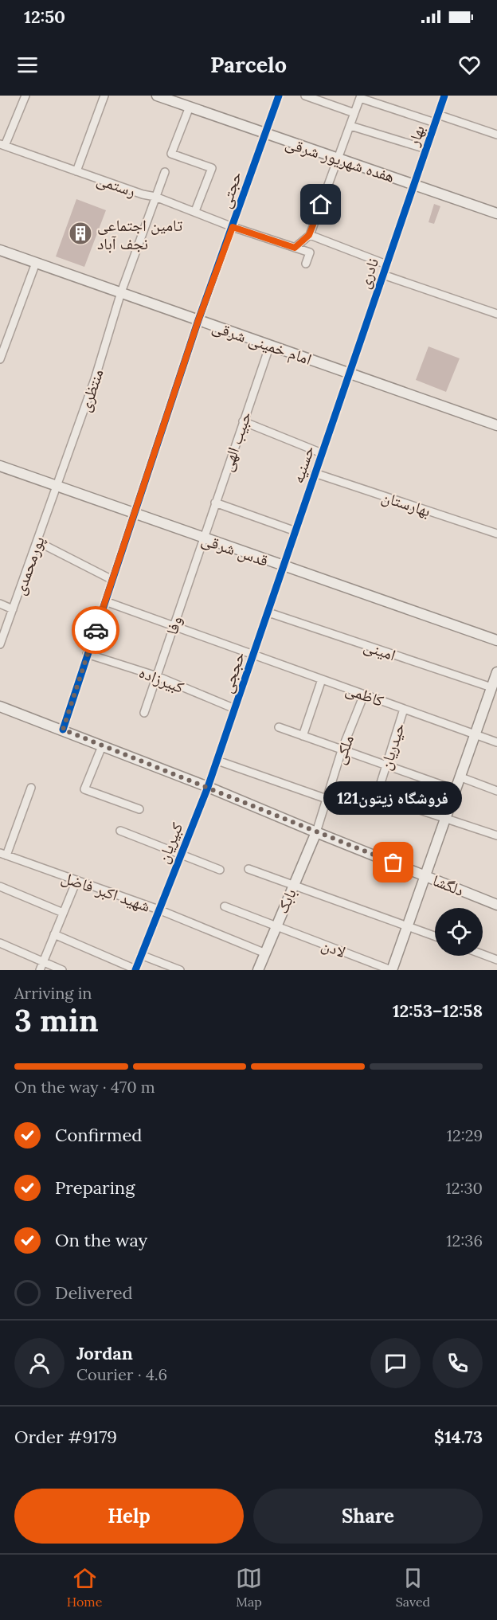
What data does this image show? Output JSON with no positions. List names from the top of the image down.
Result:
{
  "streets": {
    "street": [
      "بهار",
      "هفده شهریور شرقی",
      "رستمی",
      "حجتی",
      "نادری",
      "امام خمینی شرقی",
      "منتظری",
      "حبیب الهی",
      "حسنیه",
      "بهارستان",
      "قدس شرقی",
      "پورمحمدی",
      "وفا",
      "امینی",
      "حججی",
      "کبیرزاده",
      "کاظمی",
      "حیدریان",
      "ملکی",
      "کبیریان",
      "دلگشا",
      "شهید اکبر فاضل",
      "بابک",
      "لادن"
    ]
  },
  "crossings": [
    ["بهار", "هفده شهریور شرقی"],
    ["بهار", "نادری"],
    ["هفده شهریور شرقی", "حجتی"],
    ["هفده شهریور شرقی", "نادری"],
    ["رستمی", "حجتی"],
    ["رستمی", "منتظری"],
    ["حجتی", "امام خمینی شرقی"],
    ["حجتی", "قدس شرقی"],
    ["حجتی", "کبیرزاده"],
    ["حجتی", "کاظمی"],
    ["حجتی", "دلگشا"],
    ["نادری", "امام خمینی شرقی"],
    ["نادری", "حسنیه"],
    ["امام خمینی شرقی", "منتظری"],
    ["امام خمینی شرقی", "حبیب الهی"],
    ["امام خمینی شرقی", "حسنیه"],
    ["منتظری", "قدس شرقی"],
    ["منتظری", "پورمحمدی"],
    ["حبیب الهی", "قدس شرقی"],
    ["حبیب الهی", "وفا"],
    ["حسنیه", "بهارستان"],
    ["حسنیه", "قدس شرقی"],
    ["حسنیه", "حججی"],
    ["قدس شرقی", "پورمحمدی"],
    ["قدس شرقی", "وفا"],
    ["قدس شرقی", "حججی"],
    ["وفا", "کبیرزاده"],
    ["وفا", "کاظمی"],
    ["امینی", "حججی"],
    ["حججی", "کبیرزاده"],
    ["حججی", "کاظمی"],
    ["حججی", "کبیریان"],
    ["حججی", "دلگشا"],
    ["کاظمی", "حیدریان"],
    ["کاظمی", "ملکی"],
    ["ملکی", "دلگشا"],
    ["ملکی", "بابک"],
    ["کبیریان", "دلگشا"],
    ["کبیریان", "شهید اکبر فاضل"],
    ["دلگشا", "بابک"],
    ["شهید اکبر فاضل", "بابک"],
    ["بابک", "لادن"]
  ],
  "places": {
    "building": ["تامین اجتماعی نجف آباد"],
    "other": ["فروشگاه زیتون121"]
  },
  "page": {
    "status": "12:50",
    "header": "Parcelo",
    "bubble": "فروشگاه زیتون121",
    "heading": ["3 min", "Arriving in", "12:53–12:58"],
    "panel": [
      "Jordan",
      "Courier · 4.6",
      "Order #9179",
      "$14.73"
    ],
    "bar": "On the way · 470 m",
    "list": [
      ["Confirmed", "12:29"],
      ["Preparing", "12:30"],
      ["On the way", "12:36"],
      "Delivered"
    ],
    "buttons": ["Help", "Share"],
    "tabs": ["Home", "Map", "Saved"]
  }
}
